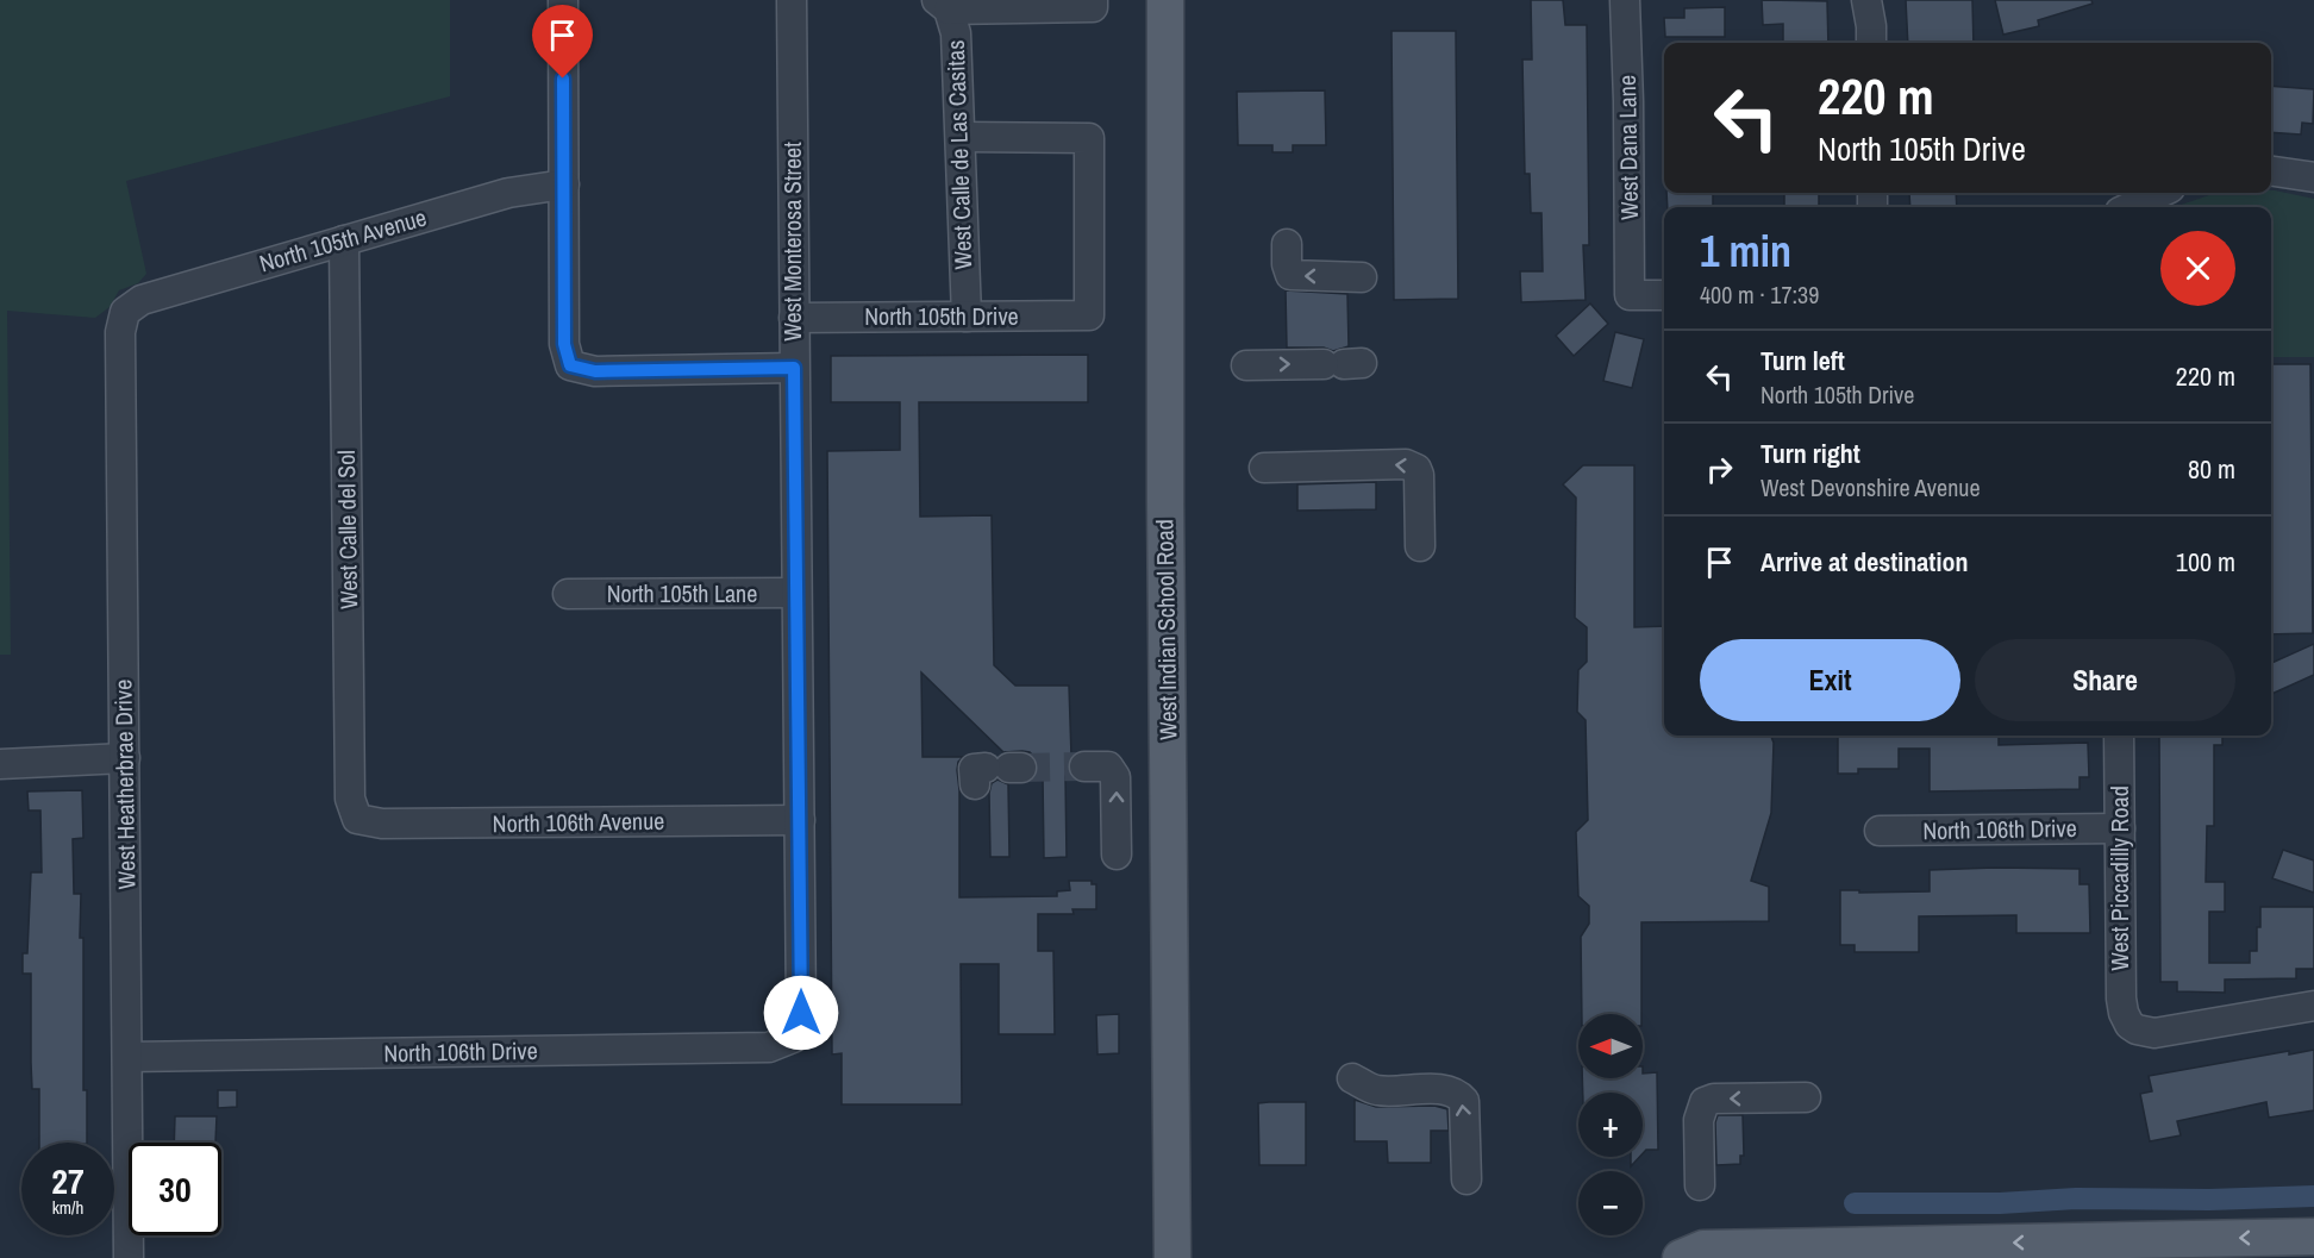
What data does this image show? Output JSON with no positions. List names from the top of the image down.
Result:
{
  "streets": {
    "main road": ["West Indian School Road"],
    "street": [
      "West Dana Lane",
      "West Calle de Las Casitas",
      "North 105th Avenue",
      "West Monterosa Street",
      "North 105th Drive",
      "West Calle del Sol",
      "North 105th Lane",
      "West Heatherbrae Drive",
      "North 106th Avenue",
      "North 106th Drive",
      "West Piccadilly Road"
    ]
  },
  "crossings": [
    ["West Calle de Las Casitas", "North 105th Drive"],
    ["North 105th Avenue", "West Calle del Sol"],
    ["North 105th Avenue", "West Heatherbrae Drive"],
    ["West Monterosa Street", "North 105th Drive"],
    ["West Monterosa Street", "North 105th Lane"],
    ["West Monterosa Street", "North 106th Avenue"],
    ["West Monterosa Street", "North 106th Drive"],
    ["West Calle del Sol", "North 106th Avenue"],
    ["West Heatherbrae Drive", "North 106th Drive"],
    ["North 106th Drive", "West Piccadilly Road"]
  ],
  "north": "left",
  "page": {
    "turn": ["220 m", "North 105th Drive"],
    "heading": ["1 min", "400 m · 17:39"],
    "list": [
      {
        "name": "Turn left",
        "note": "North 105th Drive",
        "value": "220 m"
      },
      {
        "name": "Turn right",
        "note": "West Devonshire Avenue",
        "value": "80 m"
      },
      {
        "name": "Arrive at destination",
        "value": "100 m"
      }
    ],
    "buttons": ["Exit", "Share"],
    "map_buttons": ["+", "−"],
    "speed": "27 km/h",
    "limit": "30"
  }
}
